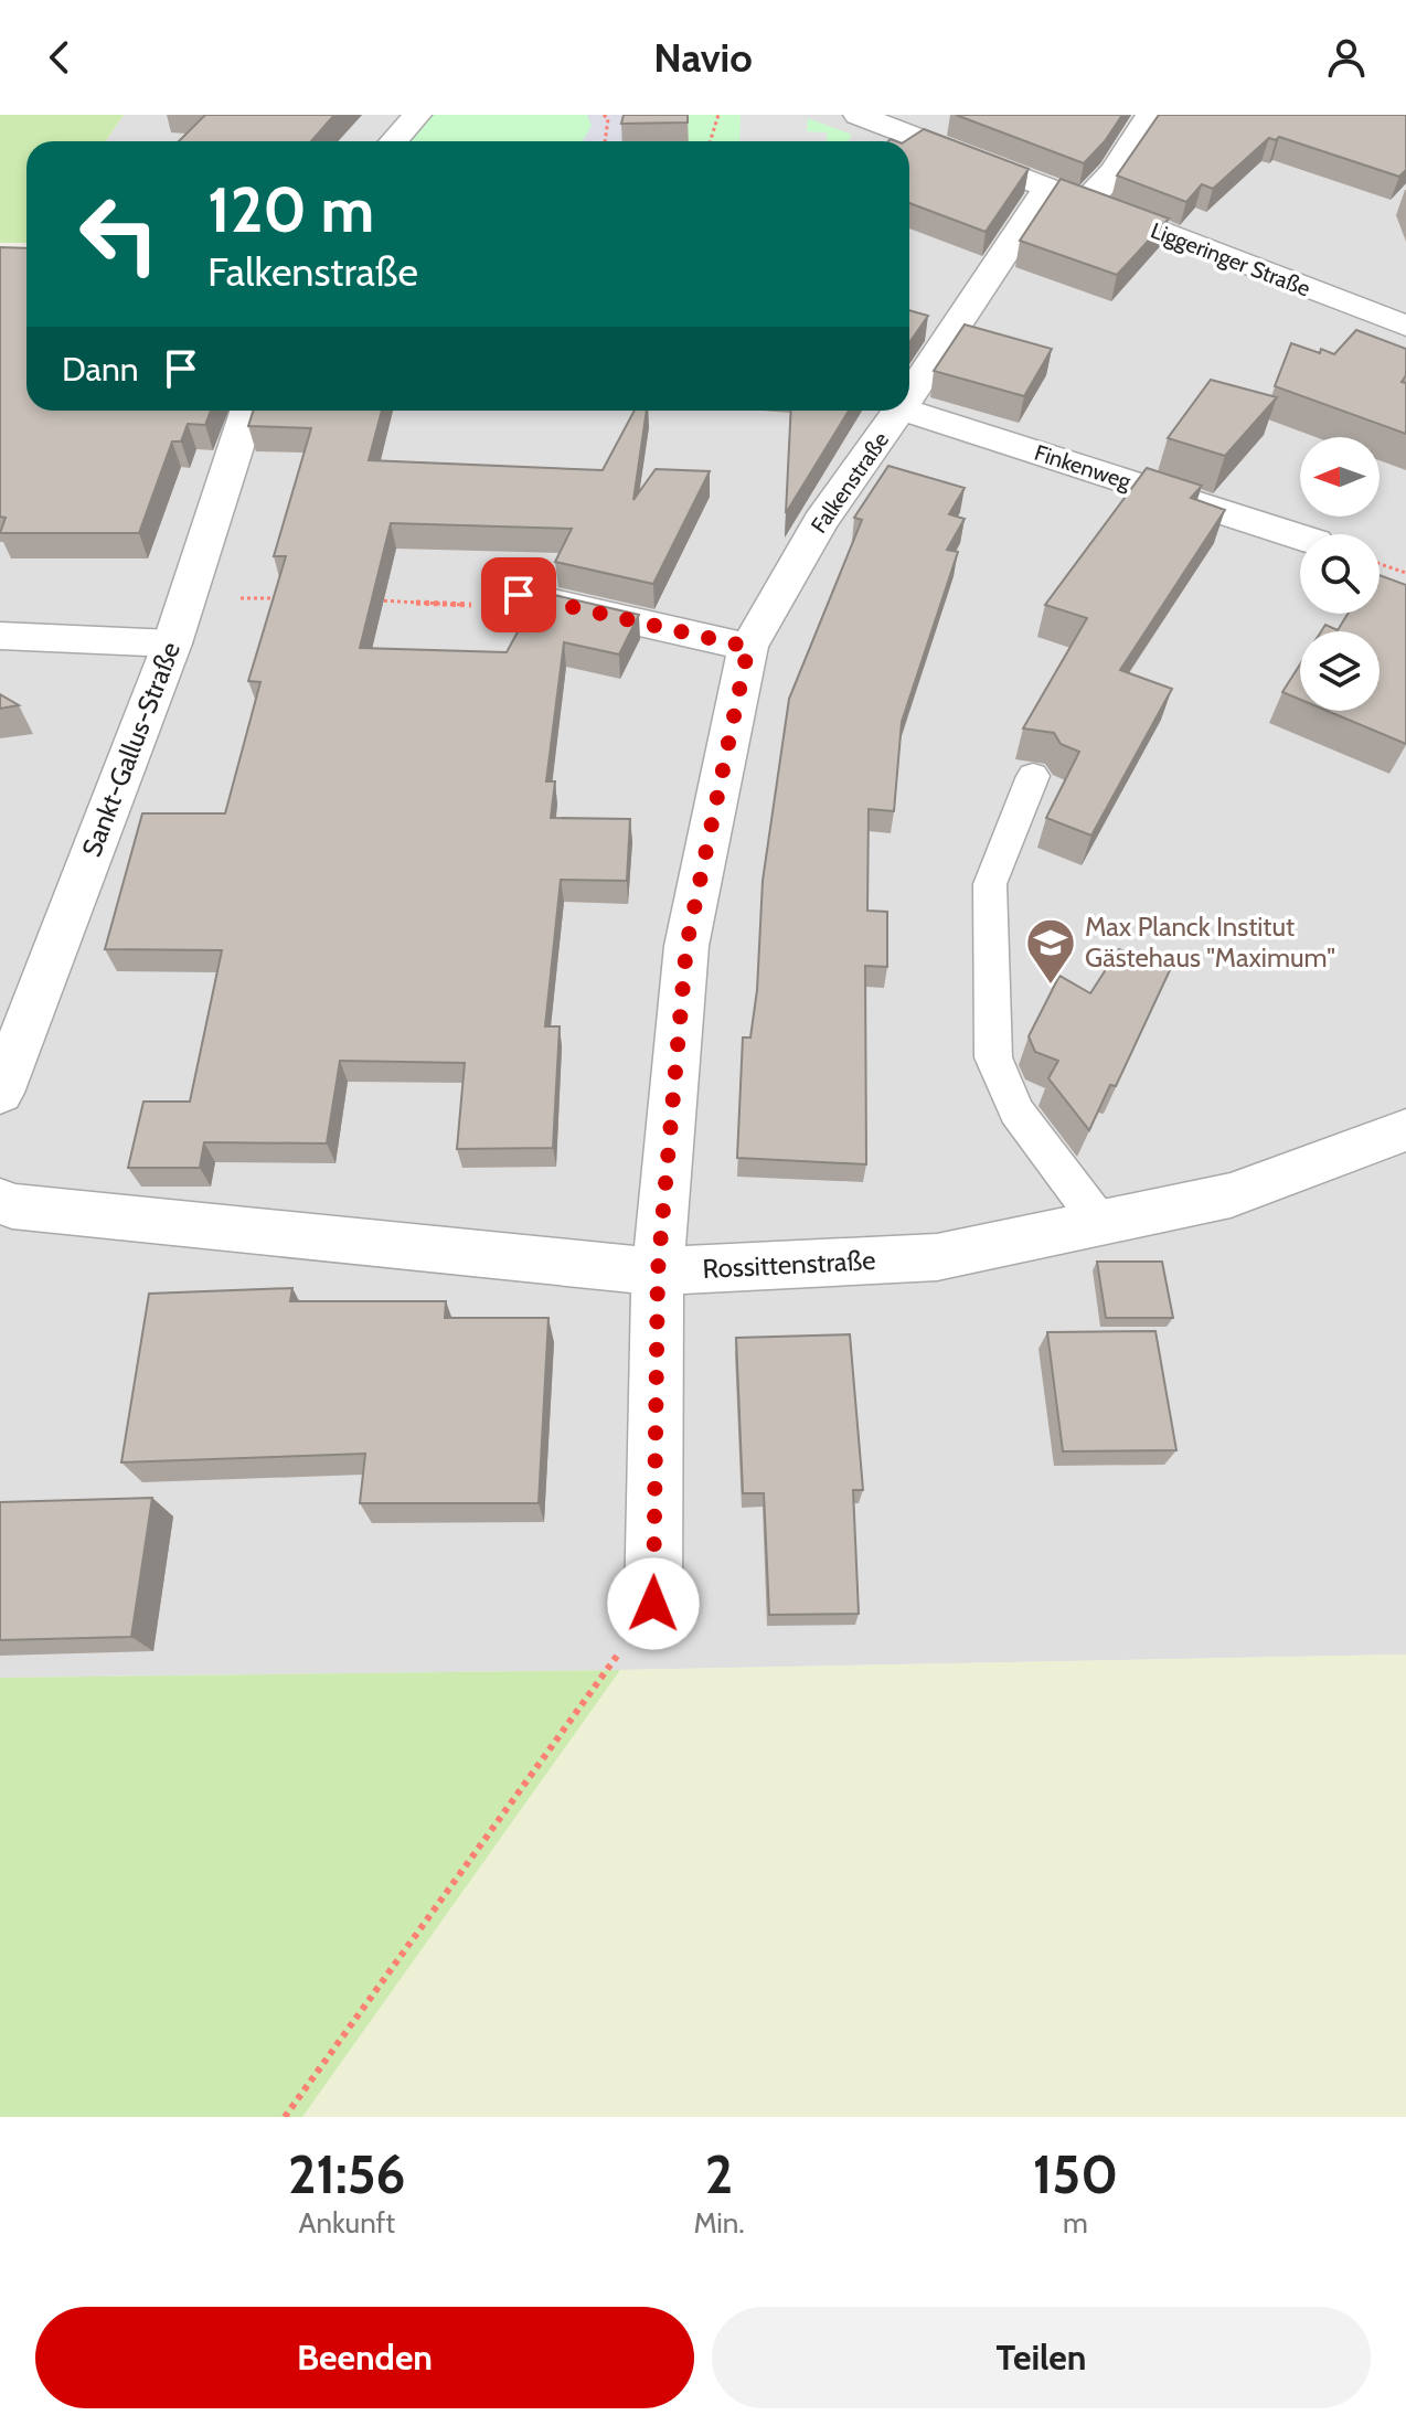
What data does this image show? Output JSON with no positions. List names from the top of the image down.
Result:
{
  "streets": {
    "street": [
      "Liggeringer Straße",
      "Finkenweg",
      "Falkenstraße",
      "Sankt-Gallus-Straße",
      "Rossittenstraße"
    ]
  },
  "crossings": [
    ["Liggeringer Straße", "Falkenstraße"],
    ["Falkenstraße", "Rossittenstraße"]
  ],
  "places": {
    "school or university": ["Max Planck Institut Gästehaus \"Maximum\""]
  },
  "north": "left",
  "page": {
    "header": "Navio",
    "turn": ["120 m", "Falkenstraße"],
    "then": "Dann",
    "eta": [
      "21:56",
      "Ankunft",
      "2",
      "Min.",
      "150",
      "m"
    ],
    "buttons": ["Beenden", "Teilen"]
  }
}
